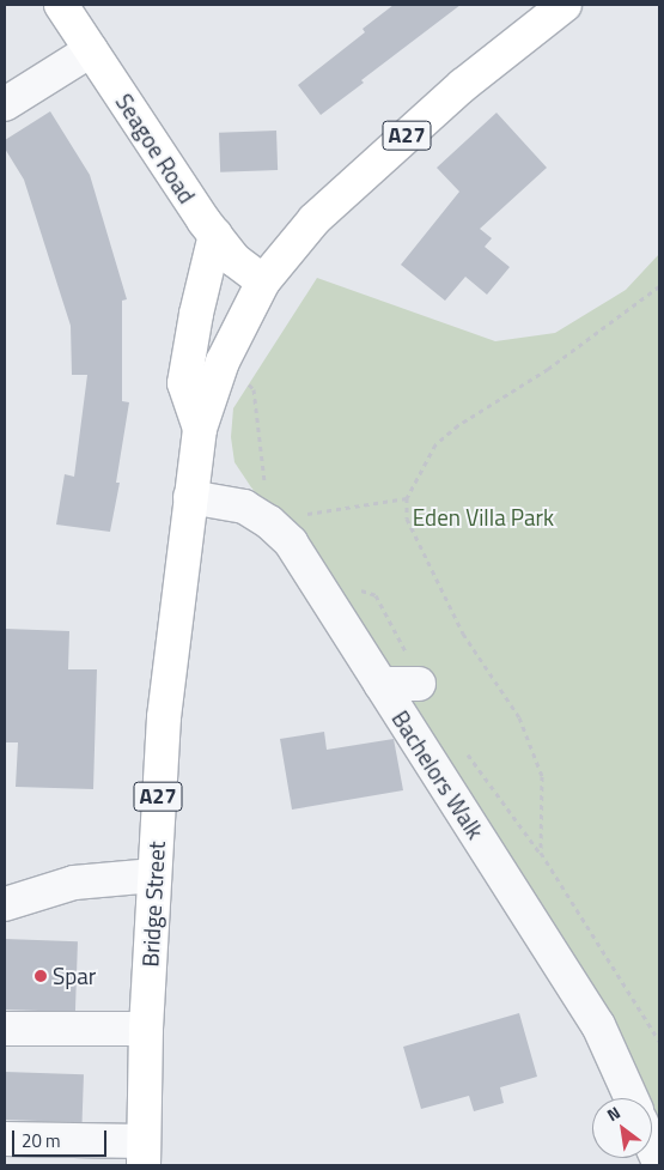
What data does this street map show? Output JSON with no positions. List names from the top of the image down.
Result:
{
  "streets": {
    "main road": ["A27", "Seagoe Road", "Bridge Street"],
    "street": ["Bachelors Walk"]
  },
  "crossings": [
    ["A27", "Seagoe Road"],
    ["A27", "Bridge Street"],
    ["Bachelors Walk", "Bridge Street"]
  ],
  "parks": ["Eden Villa Park"],
  "places": ["Spar"],
  "scale_bar": "20 m",
  "north": "top left"
}
